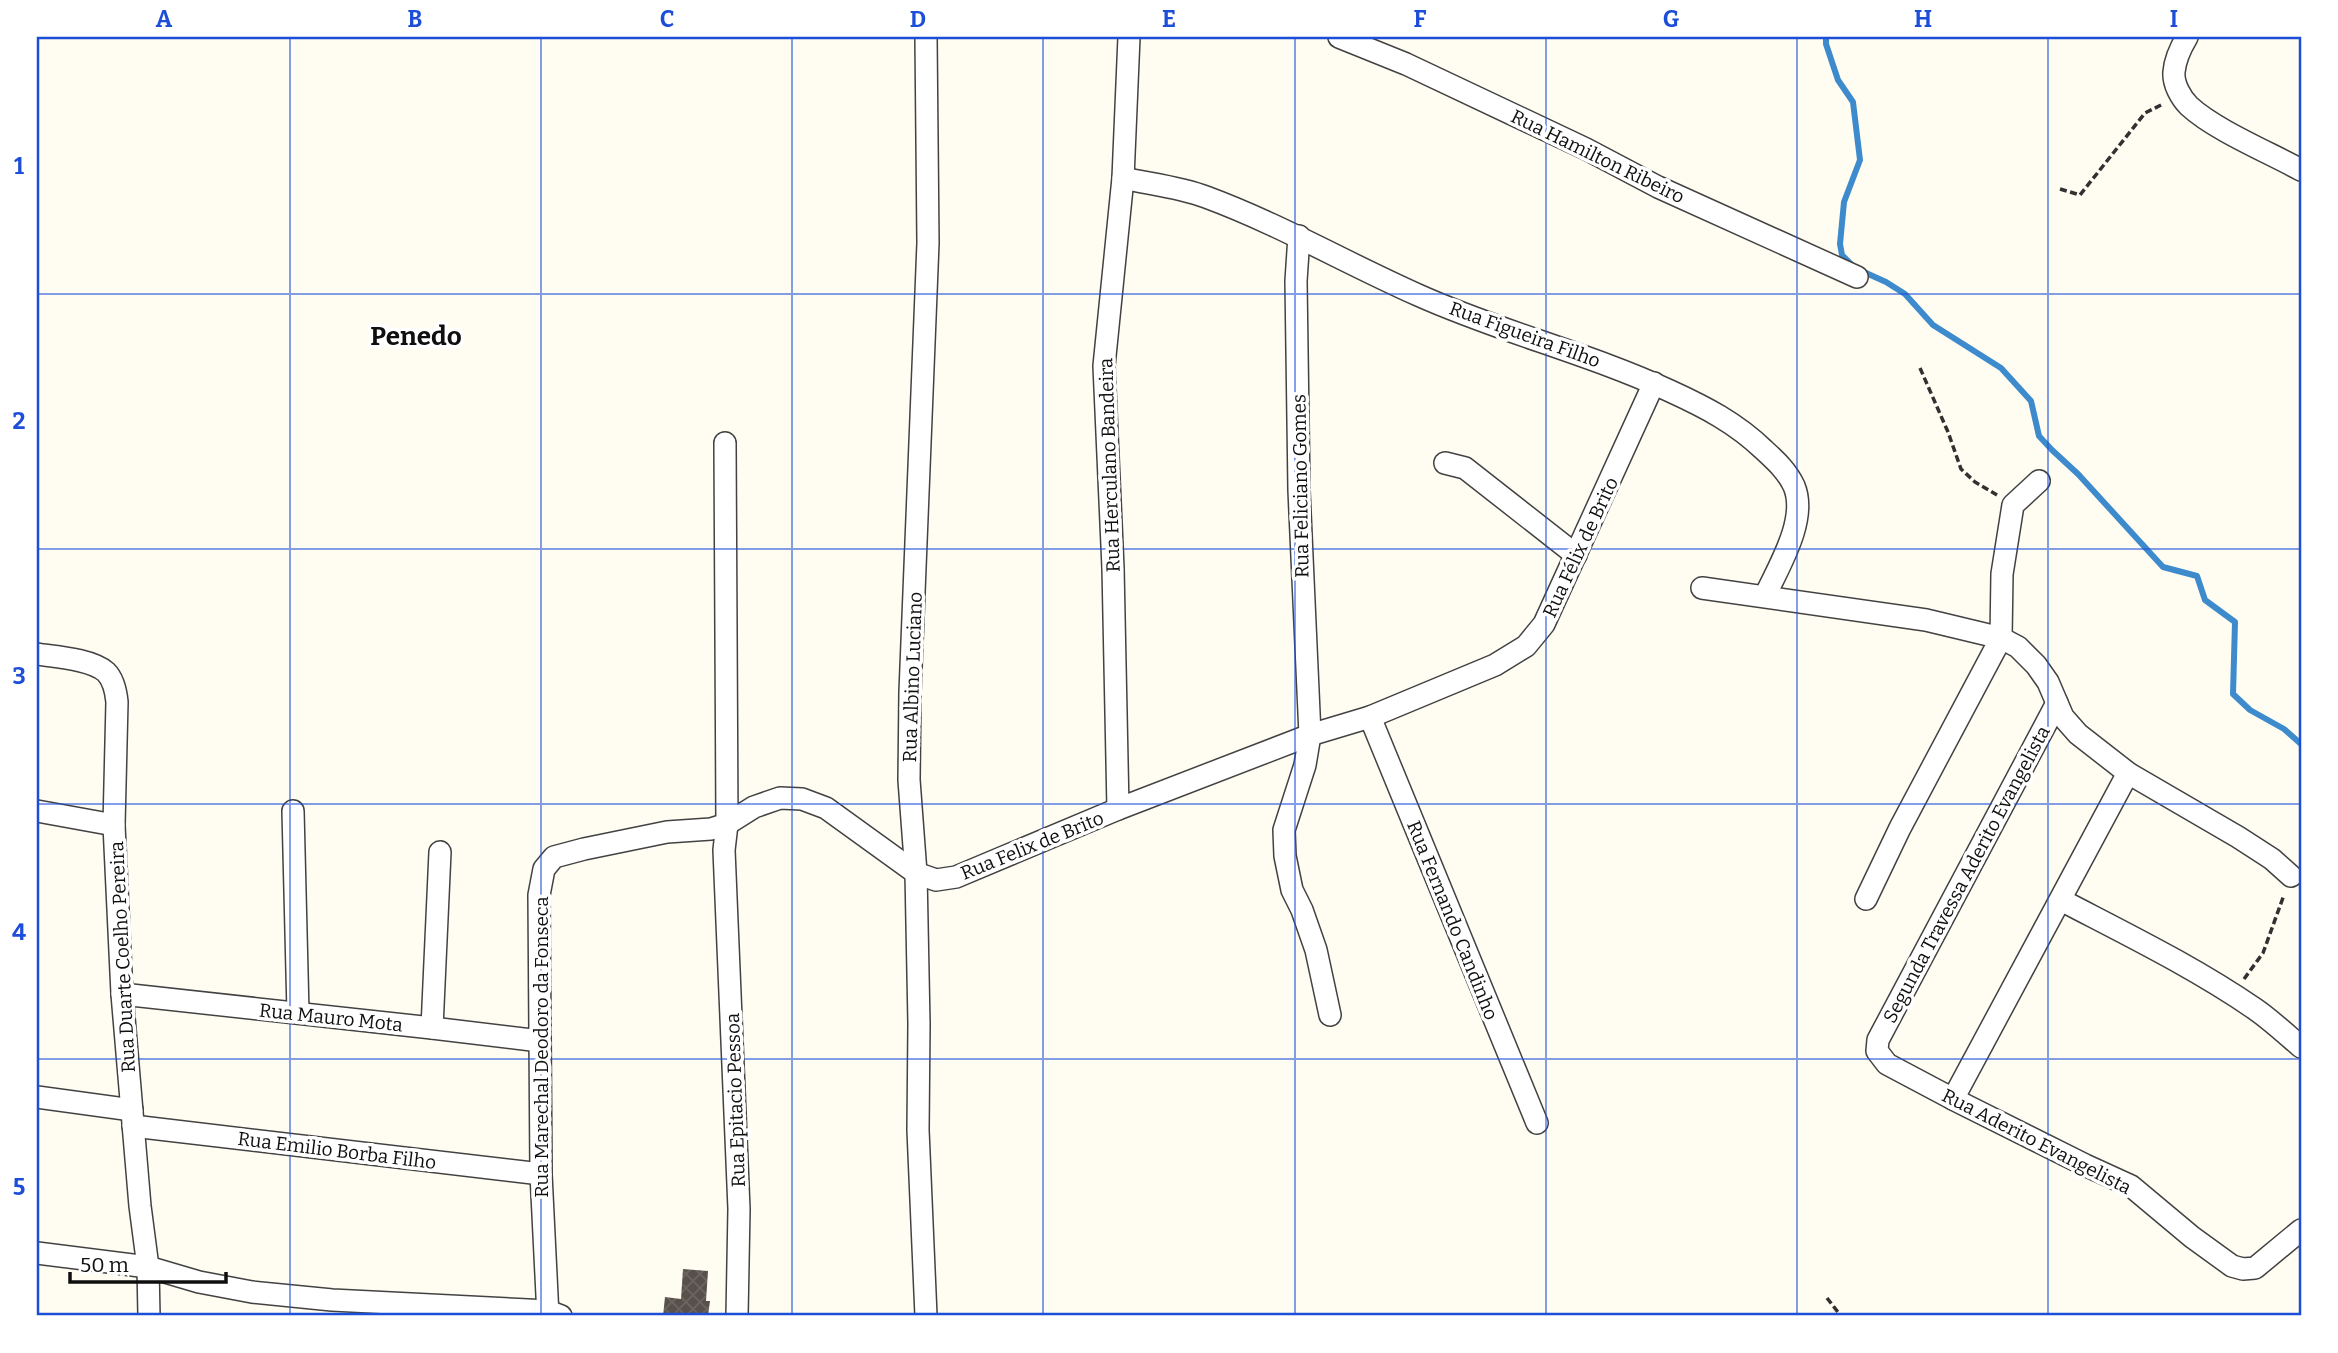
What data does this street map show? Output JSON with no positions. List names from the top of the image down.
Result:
{
  "streets": {
    "street": [
      "Rua Hamilton Ribeiro",
      "Rua Figueira Filho",
      "Rua Herculano Bandeira",
      "Rua Feliciano Gomes",
      "Rua Félix de Brito",
      "Rua Albino Luciano",
      "Rua Felix de Brito",
      "Segunda Travessa Aderito Evangelista",
      "Rua Fernando Candinho",
      "Rua Duarte Coelho Pereira",
      "Rua Mauro Mota",
      "Rua Marechal Deodoro da Fonseca",
      "Rua Epitacio Pessoa",
      "Rua Aderito Evangelista",
      "Rua Emilio Borba Filho"
    ]
  },
  "crossings": [
    ["Rua Figueira Filho", "Rua Herculano Bandeira"],
    ["Rua Figueira Filho", "Rua Feliciano Gomes"],
    ["Rua Figueira Filho", "Rua Félix de Brito"],
    ["Rua Herculano Bandeira", "Rua Felix de Brito"],
    ["Rua Feliciano Gomes", "Rua Félix de Brito"],
    ["Rua Feliciano Gomes", "Rua Felix de Brito"],
    ["Rua Félix de Brito", "Rua Felix de Brito"],
    ["Rua Félix de Brito", "Rua Fernando Candinho"],
    ["Rua Albino Luciano", "Rua Felix de Brito"],
    ["Rua Felix de Brito", "Rua Marechal Deodoro da Fonseca"],
    ["Rua Felix de Brito", "Rua Epitacio Pessoa"],
    ["Segunda Travessa Aderito Evangelista", "Rua Aderito Evangelista"],
    ["Rua Duarte Coelho Pereira", "Rua Mauro Mota"],
    ["Rua Duarte Coelho Pereira", "Rua Emilio Borba Filho"],
    ["Rua Mauro Mota", "Rua Marechal Deodoro da Fonseca"],
    ["Rua Marechal Deodoro da Fonseca", "Rua Epitacio Pessoa"],
    ["Rua Marechal Deodoro da Fonseca", "Rua Emilio Borba Filho"]
  ],
  "districts": ["Penedo"],
  "scale_bar": "50 m",
  "grid": {
    "columns": [
      "A",
      "B",
      "C",
      "D",
      "E",
      "F",
      "G",
      "H",
      "I"
    ],
    "rows": [
      "1",
      "2",
      "3",
      "4",
      "5"
    ]
  }
}
